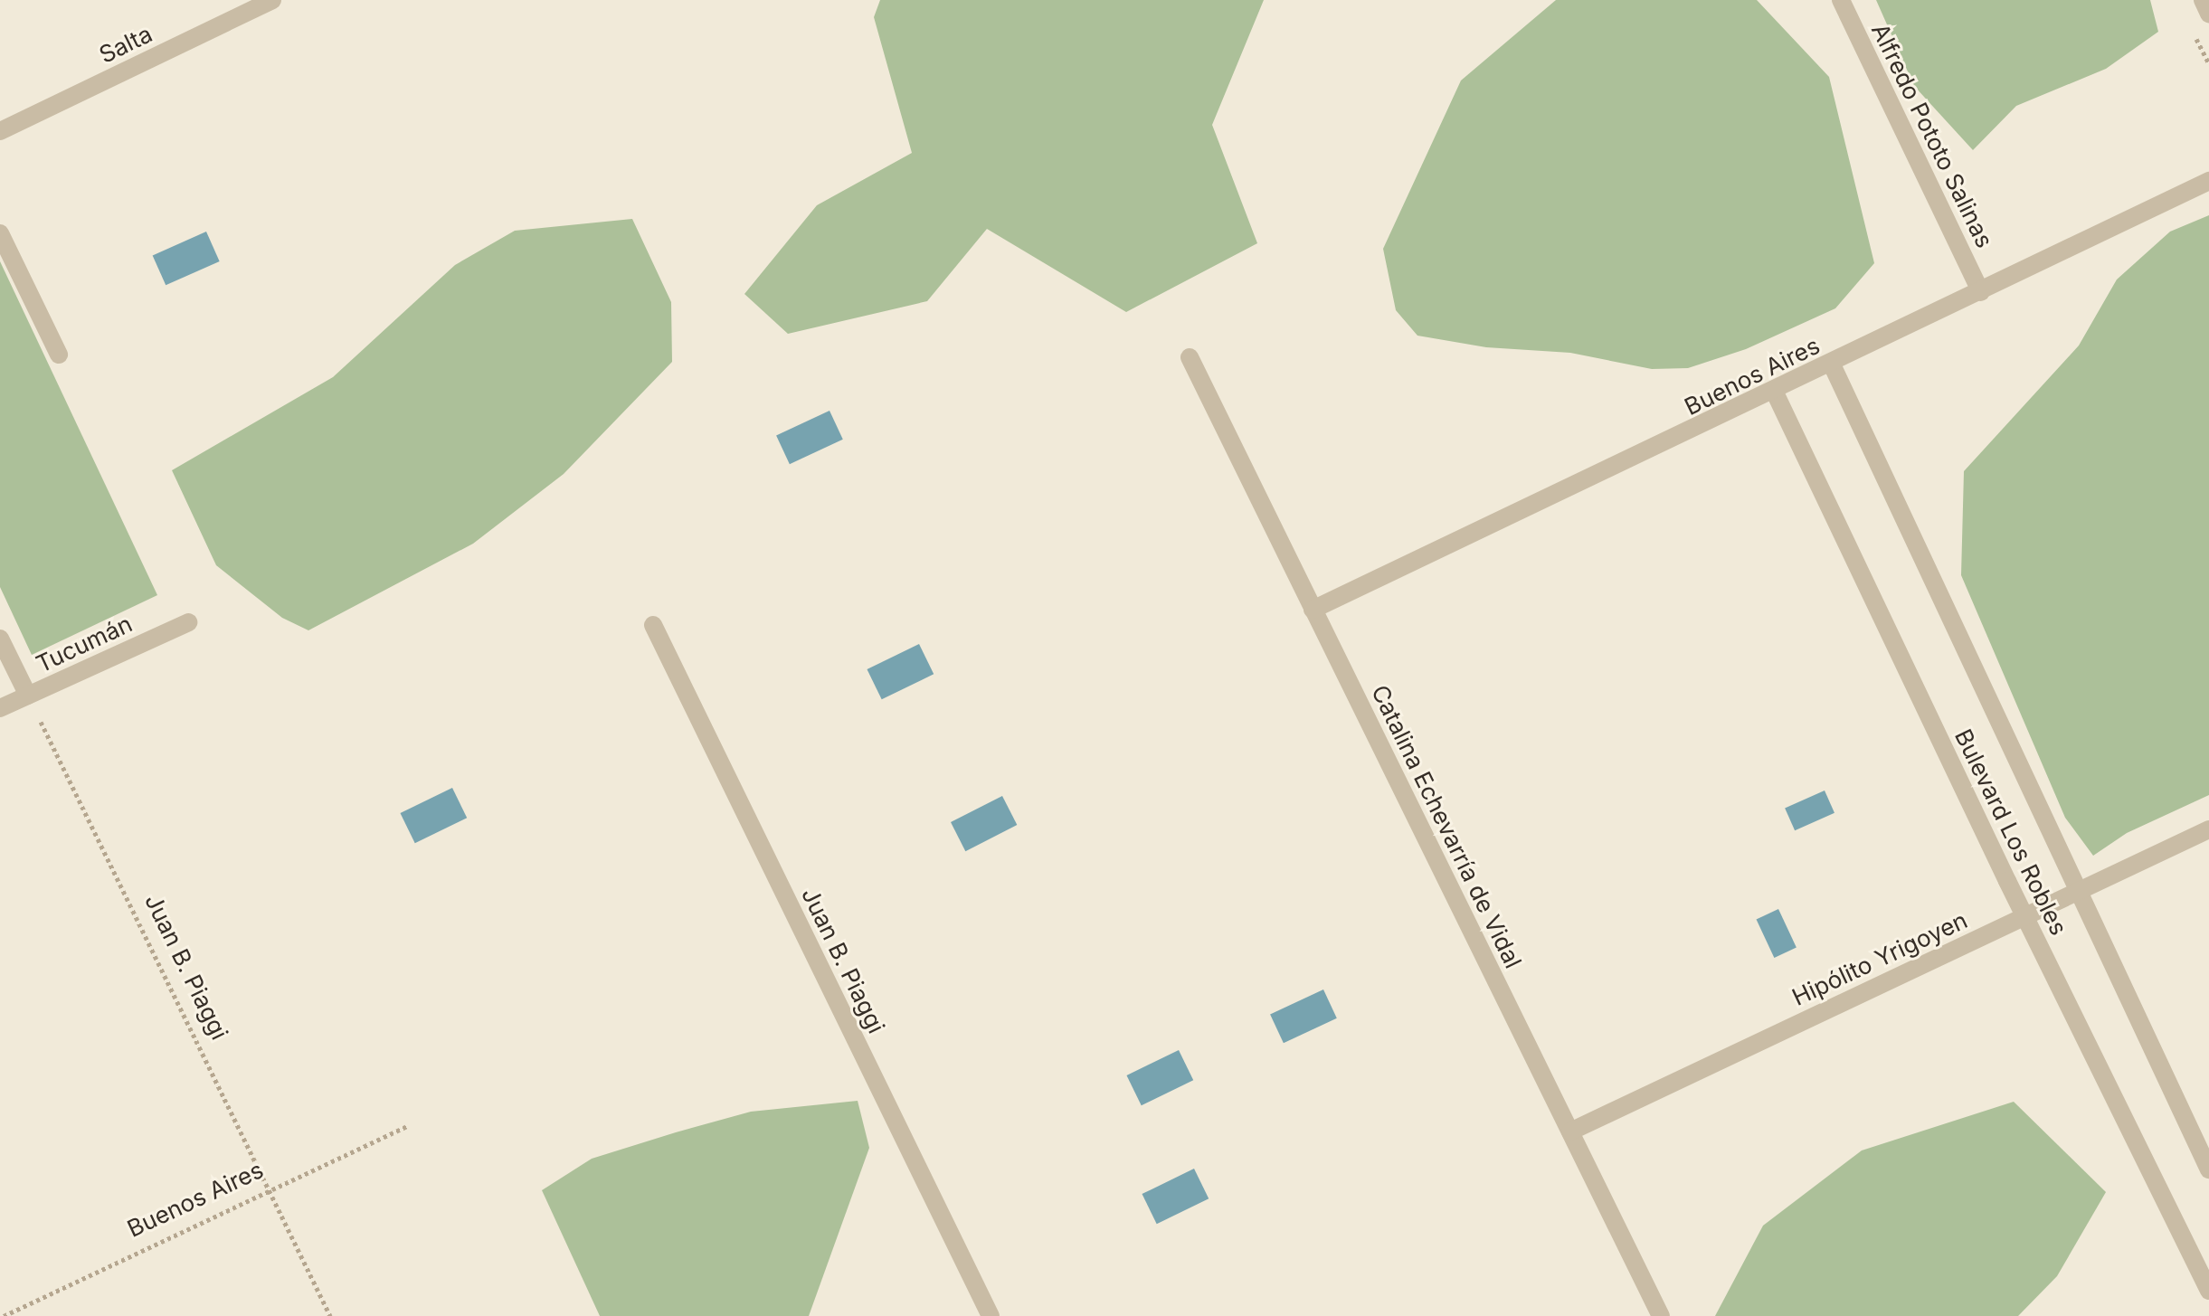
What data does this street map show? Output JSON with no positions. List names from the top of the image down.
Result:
{
  "streets": {
    "street": [
      "Salta",
      "Alfredo Pototo Salinas",
      "Buenos Aires",
      "Tucumán",
      "Catalina Echevarría de Vidal",
      "Bulevard Los Robles",
      "Hipólito Yrigoyen",
      "Juan B. Piaggi"
    ]
  },
  "crossings": [
    ["Alfredo Pototo Salinas", "Buenos Aires"],
    ["Buenos Aires", "Catalina Echevarría de Vidal"],
    ["Buenos Aires", "Bulevard Los Robles"],
    ["Buenos Aires", "Juan B. Piaggi"],
    ["Tucumán", "Juan B. Piaggi"],
    ["Catalina Echevarría de Vidal", "Hipólito Yrigoyen"],
    ["Bulevard Los Robles", "Hipólito Yrigoyen"]
  ]
}
